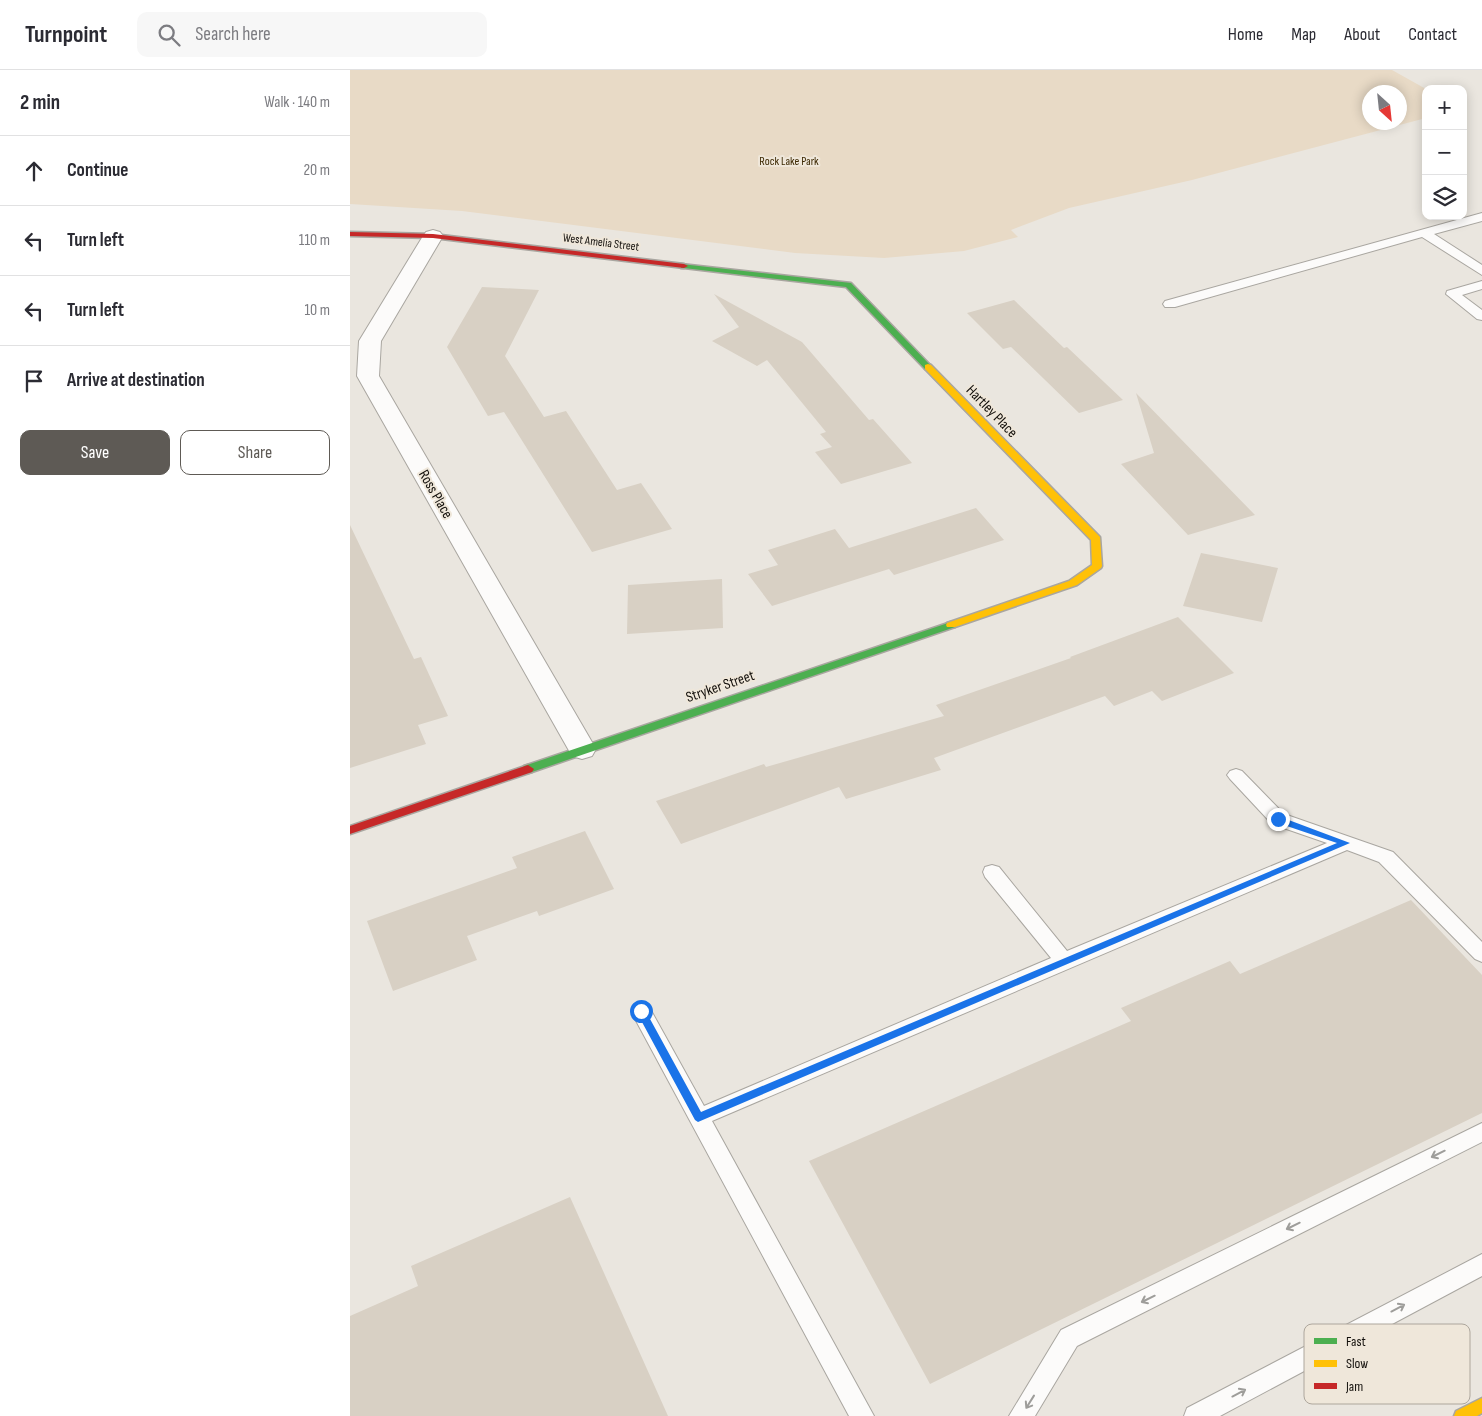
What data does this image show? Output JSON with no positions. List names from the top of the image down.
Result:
{
  "streets": {
    "main road": ["West Amelia Street", "Hartley Place", "Stryker Street"],
    "street": ["Ross Place"]
  },
  "crossings": [
    ["West Amelia Street", "Hartley Place"],
    ["West Amelia Street", "Ross Place"],
    ["Hartley Place", "Stryker Street"],
    ["Ross Place", "Stryker Street"]
  ],
  "parks": ["Rock Lake Park"],
  "legend": ["Fast", "Slow", "Jam"],
  "north": "bottom right",
  "page": {
    "header": "Turnpoint",
    "search": "Search here",
    "nav": [
      "Home",
      "Map",
      "About",
      "Contact"
    ],
    "heading": ["2 min", "Walk · 140 m"],
    "map_buttons": ["+", "−"],
    "list": [
      ["Continue", "20 m"],
      ["Turn left", "110 m"],
      ["Turn left", "10 m"],
      "Arrive at destination"
    ],
    "buttons": ["Save", "Share"]
  }
}
